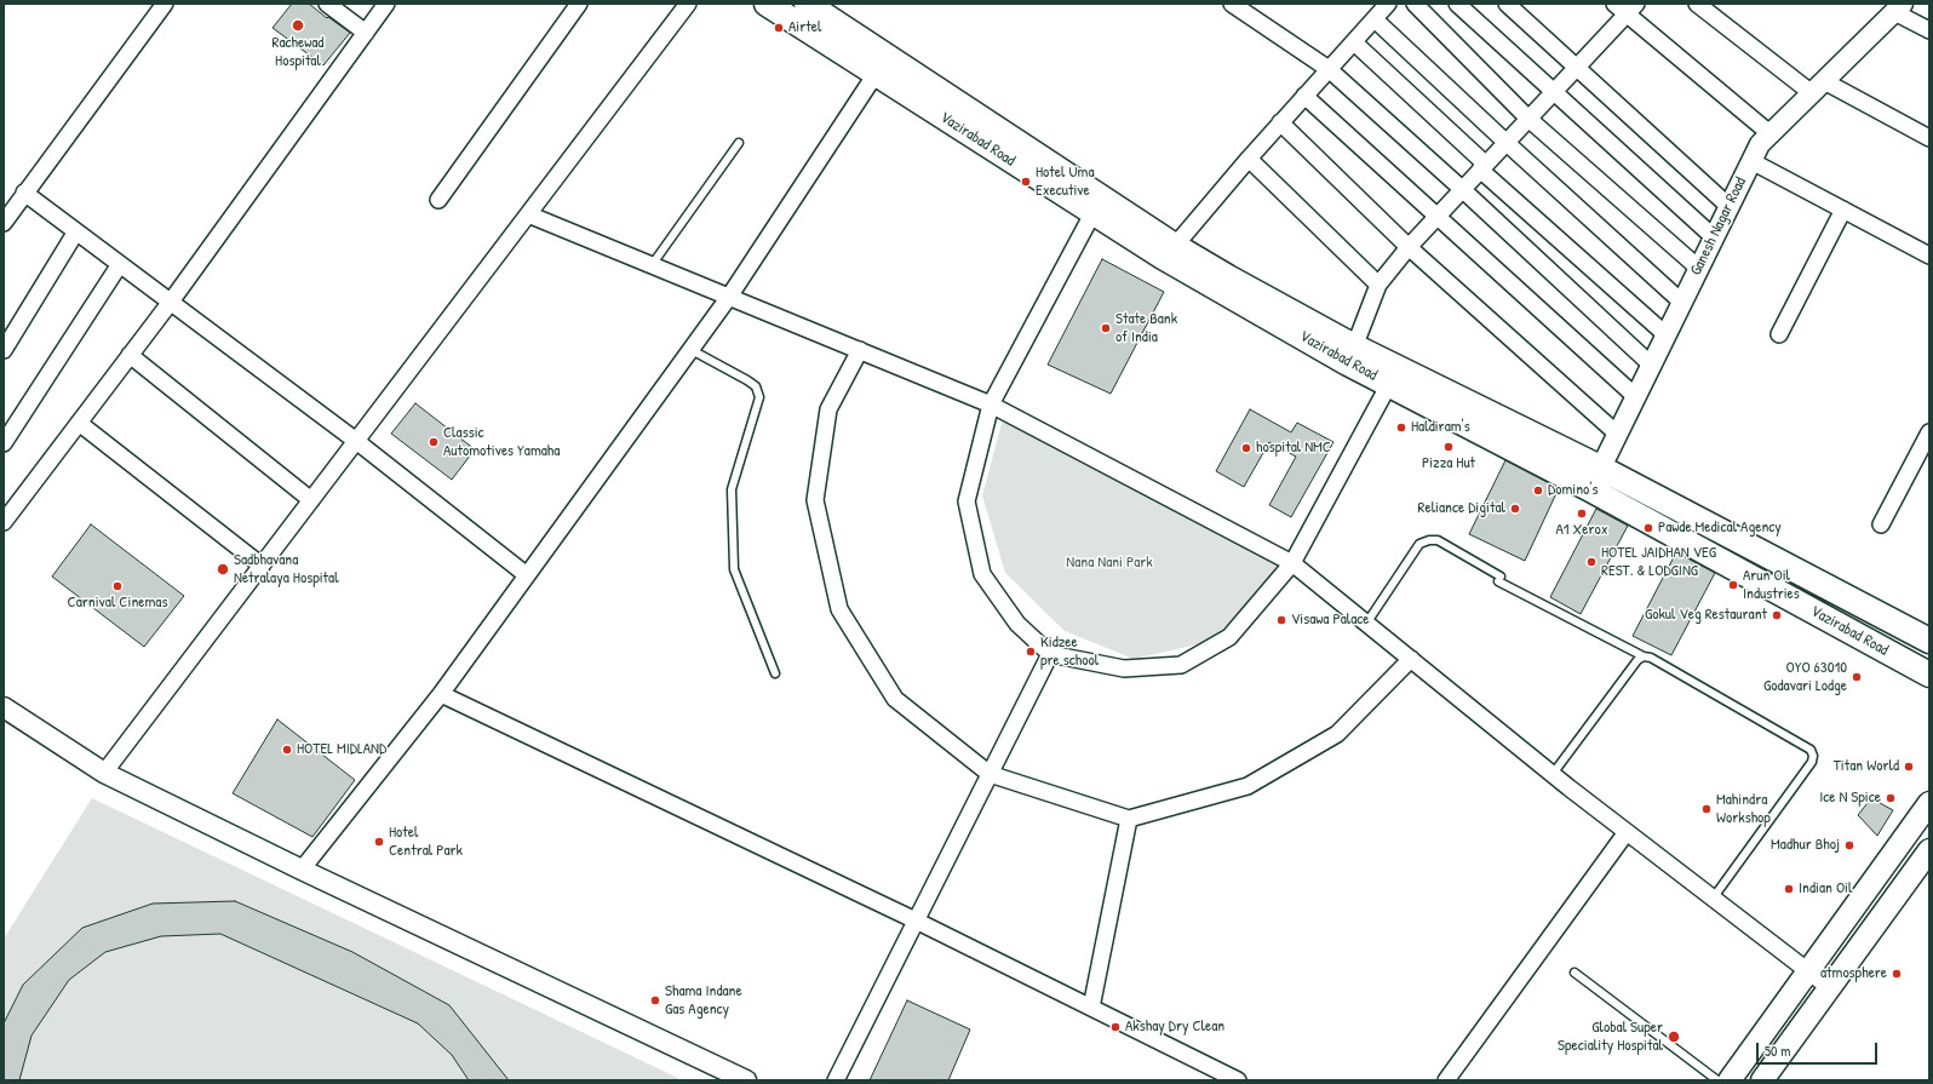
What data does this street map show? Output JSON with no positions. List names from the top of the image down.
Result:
{
  "streets": {
    "main road": ["Vazirabad Road"],
    "street": ["Ganesh Nagar Road"]
  },
  "crossings": [
    ["Vazirabad Road", "Ganesh Nagar Road"]
  ],
  "parks": ["Nana Nani Park"],
  "places": [
    "Rachewad Hospital",
    "Airtel",
    "Hotel Uma Executive",
    "State Bank of India",
    "Haldiram's",
    "Classic Automotives Yamaha",
    "Pizza Hut",
    "hospital NMC",
    "Domino's",
    "Reliance Digital",
    "A1 Xerox",
    "Pawde Medical Agency",
    "HOTEL JAIDHAN VEG REST. & LODGING",
    "Sadbhavana Netralaya Hospital",
    "Arun Oil Industries",
    "Carnival Cinemas",
    "Gokul Veg Restaurant",
    "Visawa Palace",
    "Kidzee pre school",
    "OYO 63010 Godavari Lodge",
    "HOTEL MIDLAND",
    "Titan World",
    "Ice N Spice",
    "Mahindra Workshop",
    "Hotel Central Park",
    "Madhur Bhoj",
    "Indian Oil",
    "atmosphere",
    "Shama Indane Gas Agency",
    "Akshay Dry Clean",
    "Global Super Speciality Hospital"
  ],
  "scale_bar": "50 m"
}
